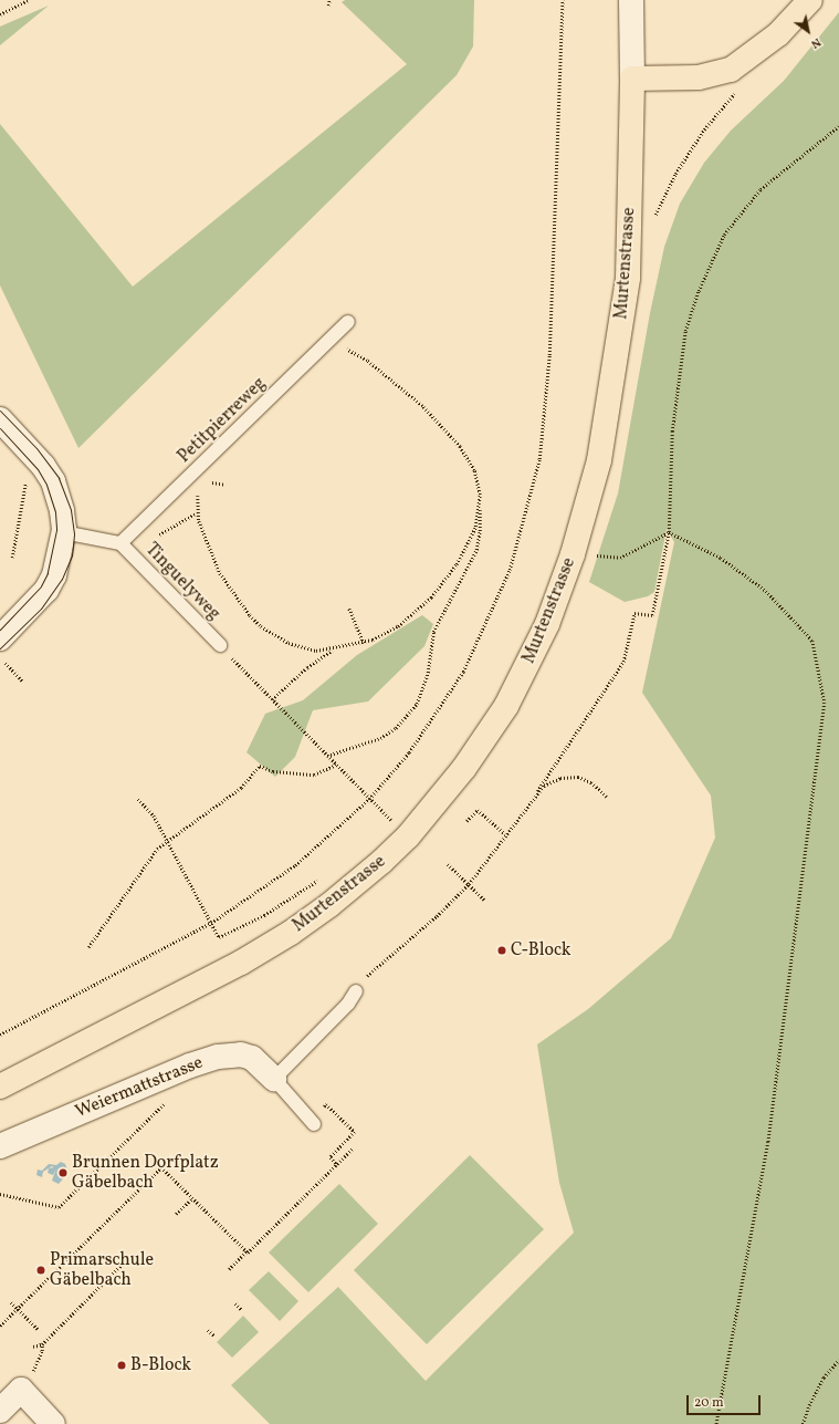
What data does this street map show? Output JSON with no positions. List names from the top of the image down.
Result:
{
  "streets": {
    "main road": ["Murtenstrasse"],
    "street": ["Weiermattstrasse"],
    "lane": ["Petitpierreweg", "Tinguelyweg"]
  },
  "crossings": [
    ["Petitpierreweg", "Tinguelyweg"]
  ],
  "places": [
    "C-Block",
    "Brunnen Dorfplatz Gäbelbach",
    "Primarschule Gäbelbach",
    "B-Block"
  ],
  "scale_bar": "20 m",
  "north": "bottom right"
}
